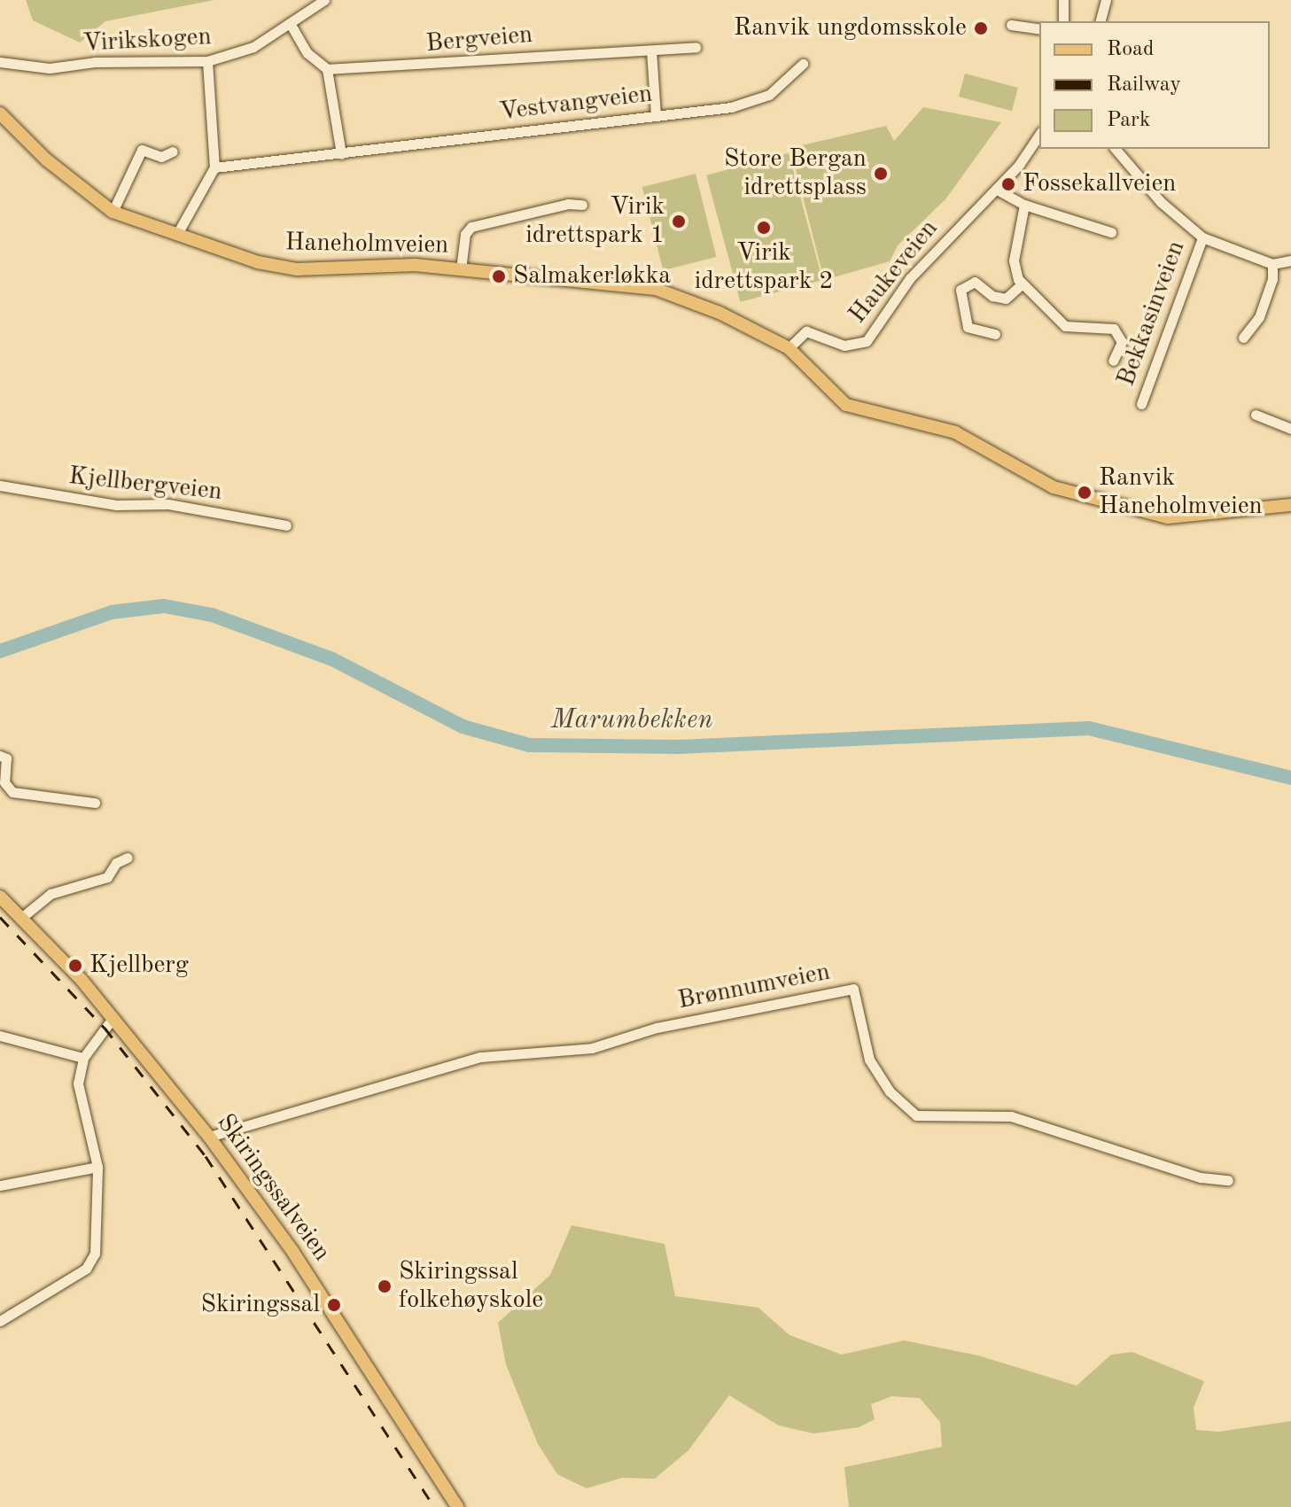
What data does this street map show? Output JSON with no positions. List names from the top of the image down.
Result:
{
  "streets": {
    "main road": ["Haneholmveien", "Skiringssalveien"],
    "street": [
      "Bergveien",
      "Virikskogen",
      "Vestvangveien",
      "Haukeveien",
      "Bekkasinveien",
      "Kjellbergveien",
      "Brønnumveien"
    ]
  },
  "crossings": [
    ["Haneholmveien", "Haukeveien"],
    ["Brønnumveien", "Skiringssalveien"]
  ],
  "water": ["Marumbekken"],
  "places": [
    "Ranvik ungdomsskole",
    "Store Bergan idrettsplass",
    "Fossekallveien",
    "Virik idrettspark 1",
    "Virik idrettspark 2",
    "Salmakerløkka",
    "Ranvik Haneholmveien",
    "Kjellberg",
    "Skiringssal folkehøyskole",
    "Skiringssal"
  ],
  "legend": ["Road", "Railway", "Park"]
}
